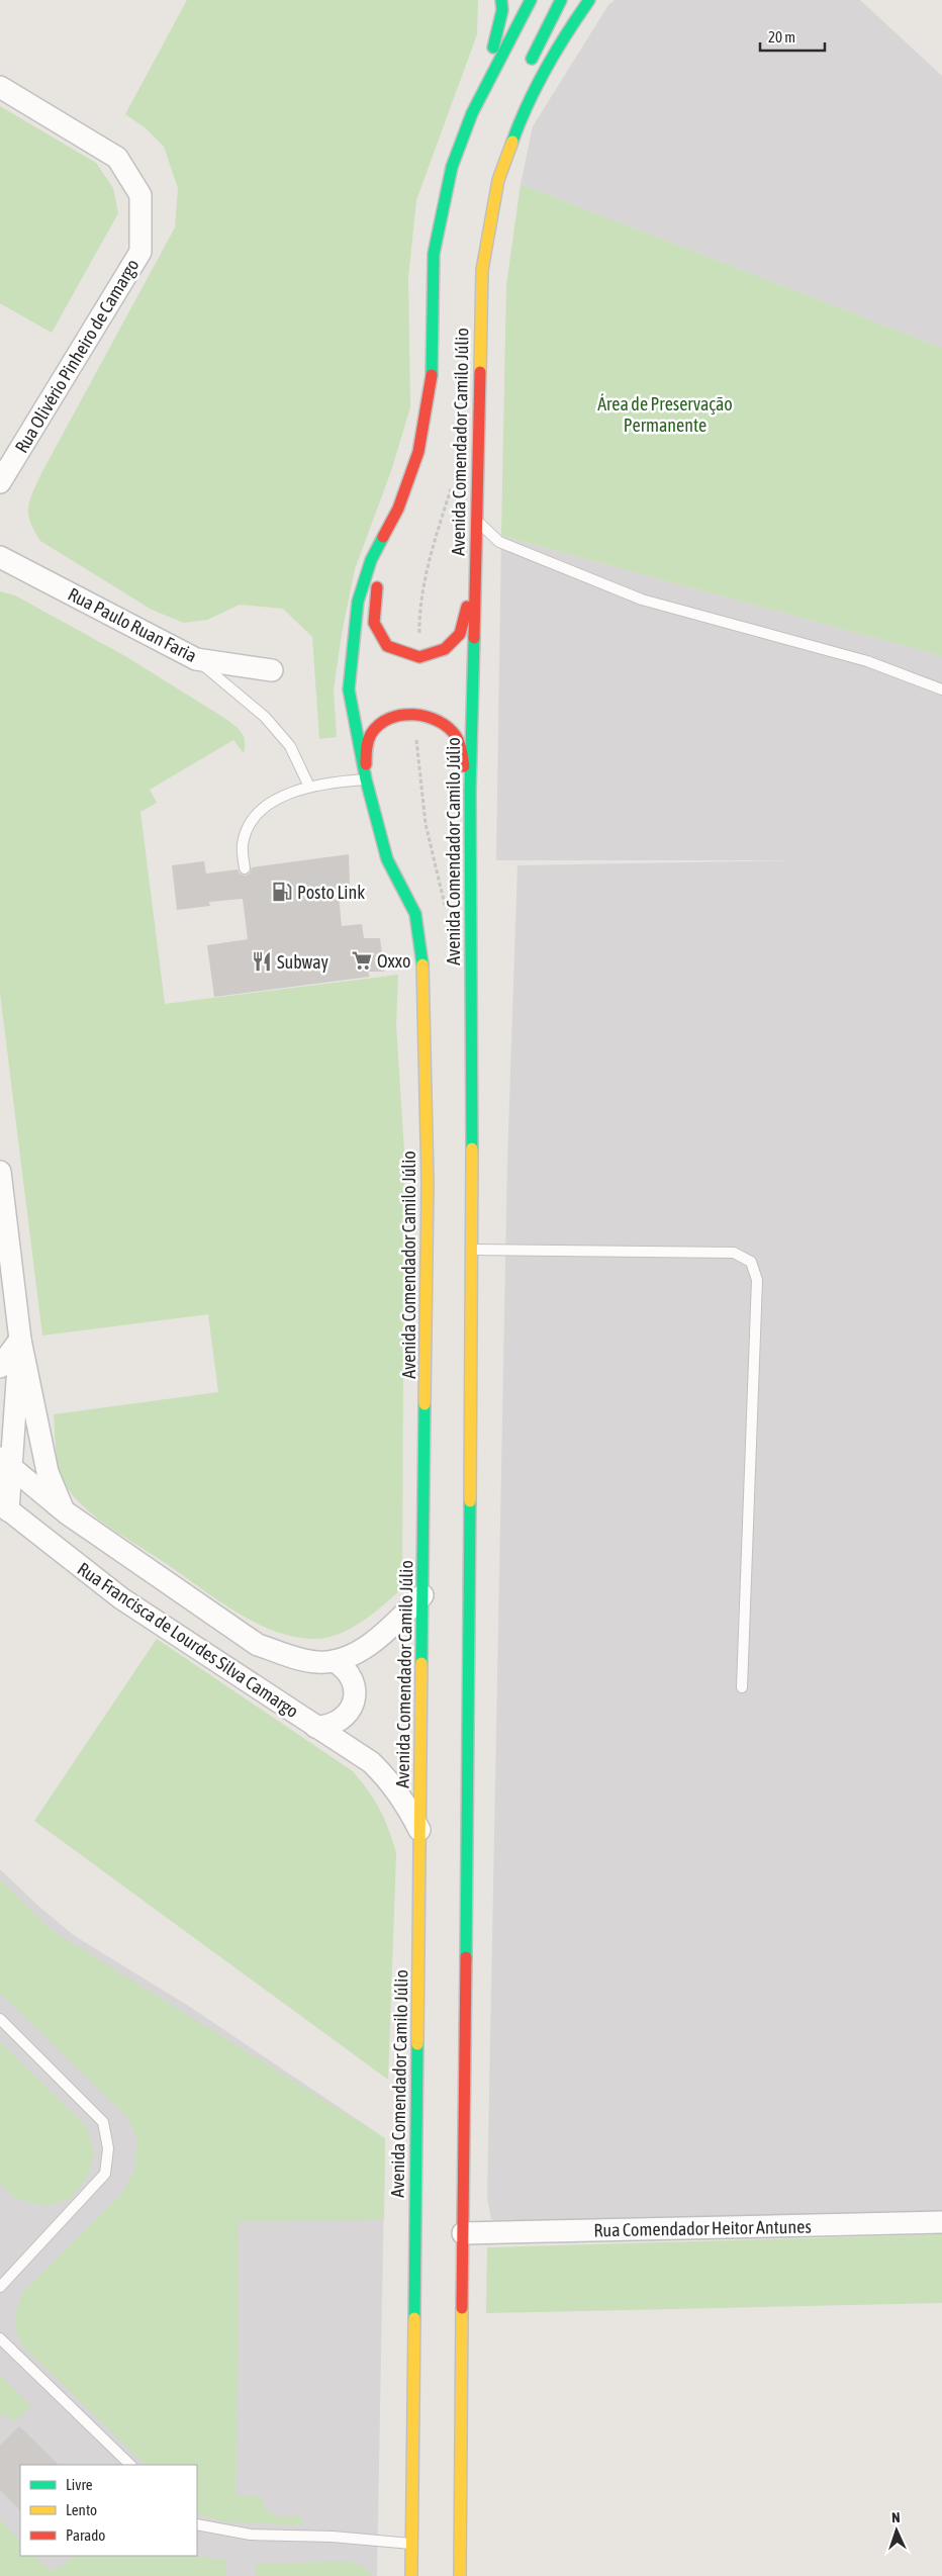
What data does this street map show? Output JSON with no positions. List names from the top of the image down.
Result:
{
  "streets": {
    "main road": ["Avenida Comendador Camilo Júlio"],
    "street": [
      "Rua Olivério Pinheiro de Camargo",
      "Rua Paulo Ruan Faria",
      "Rua Francisca de Lourdes Silva Camargo",
      "Rua Comendador Heitor Antunes"
    ]
  },
  "crossings": [
    ["Avenida Comendador Camilo Júlio", "Rua Francisca de Lourdes Silva Camargo"],
    ["Avenida Comendador Camilo Júlio", "Rua Comendador Heitor Antunes"]
  ],
  "parks": ["Área de Preservação Permanente"],
  "places": {
    "fuel station": ["Posto Link"],
    "supermarket": ["Oxxo"],
    "restaurant": ["Subway"]
  },
  "legend": ["Livre", "Lento", "Parado"],
  "scale_bar": "20 m",
  "north": "top"
}
